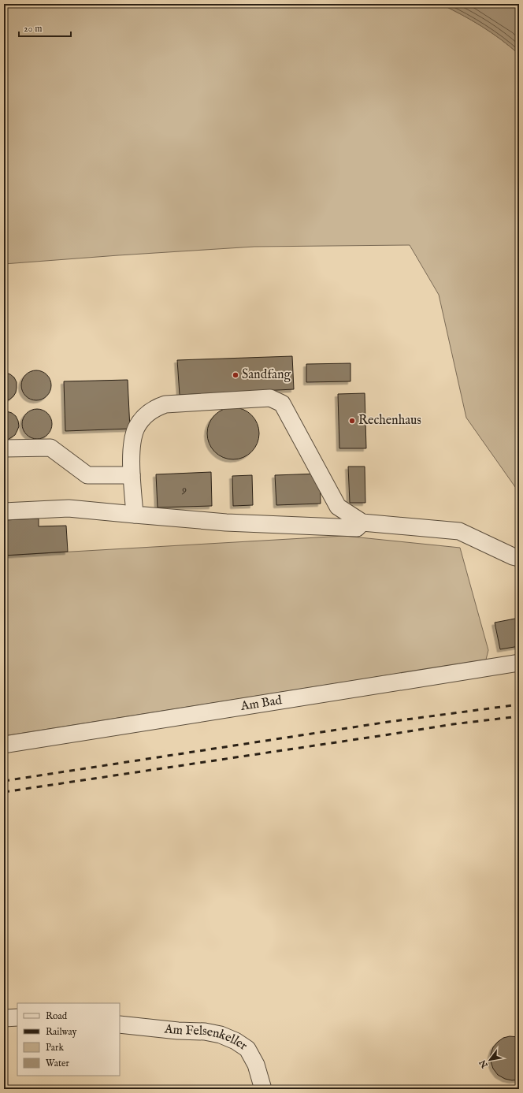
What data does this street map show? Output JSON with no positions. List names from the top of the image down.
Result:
{
  "streets": {
    "street": ["Am Bad", "Am Felsenkeller"]
  },
  "places": ["Sandfang", "Rechenhaus"],
  "house_numbers": ["9"],
  "legend": [
    "Road",
    "Railway",
    "Park",
    "Water"
  ],
  "scale_bar": "20 m",
  "north": "bottom left"
}
